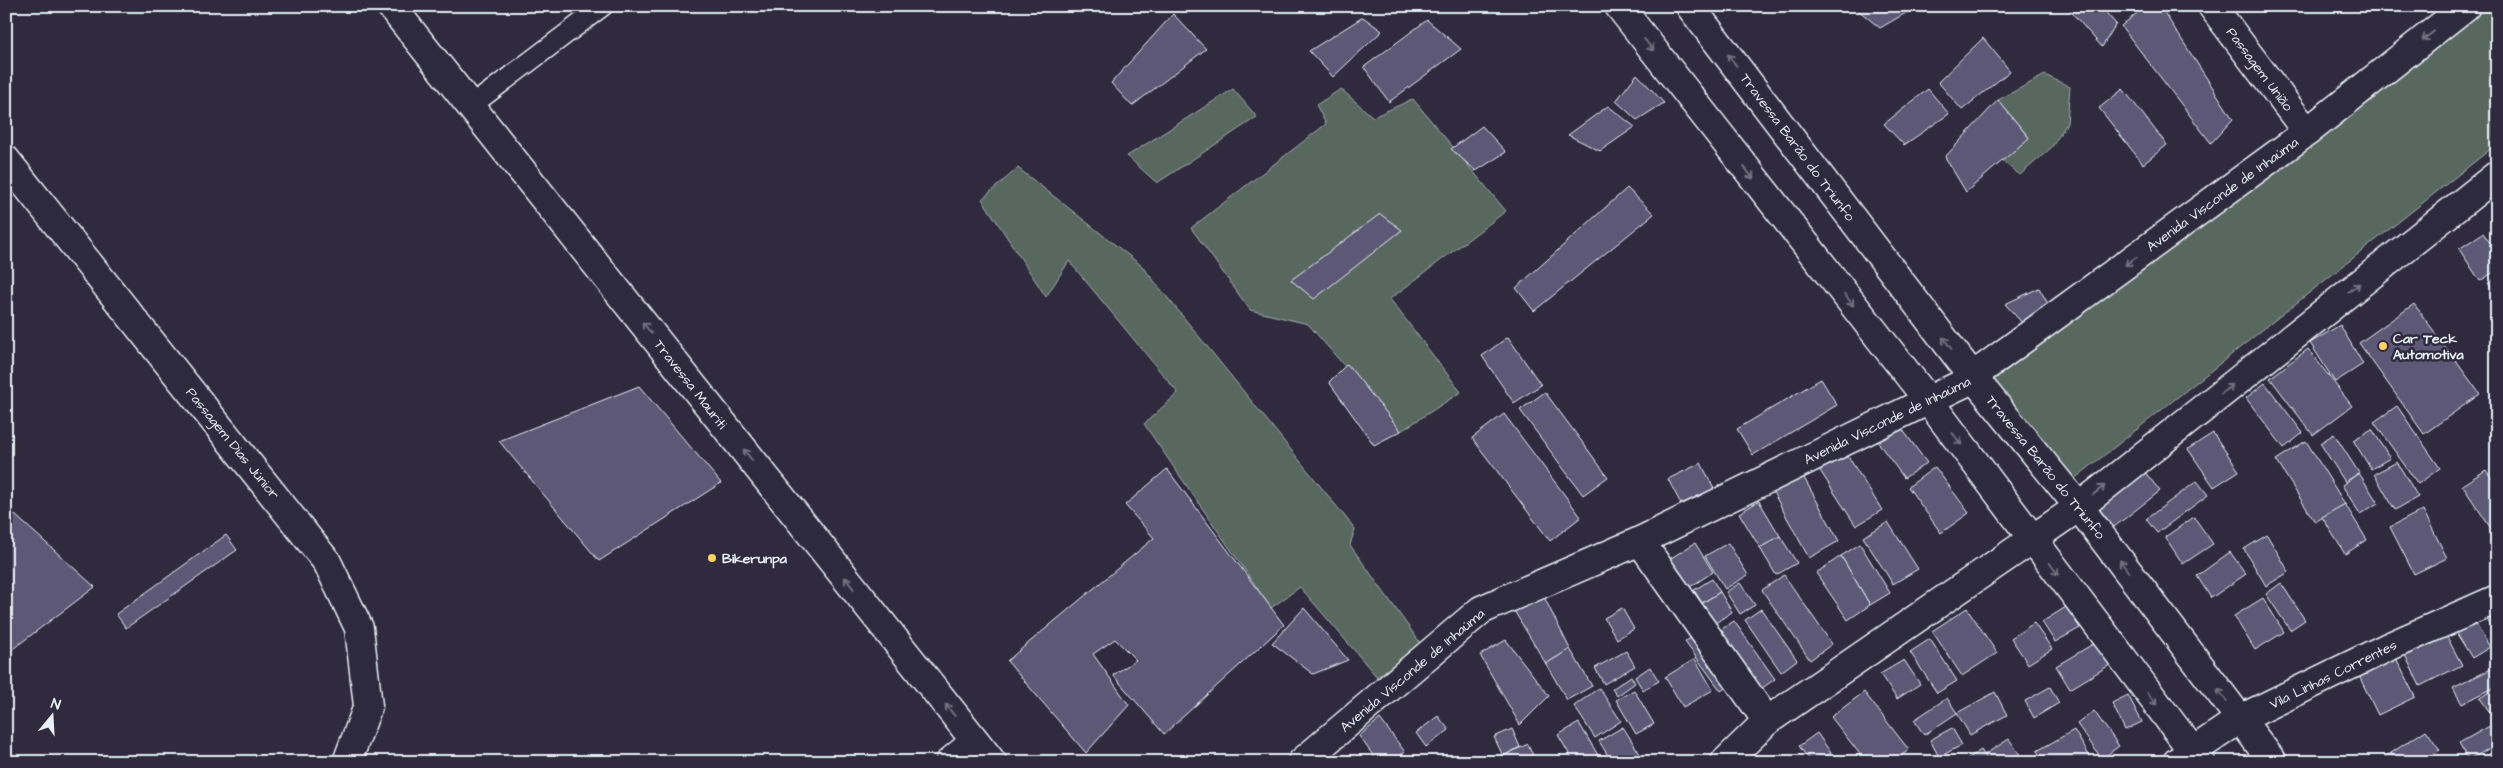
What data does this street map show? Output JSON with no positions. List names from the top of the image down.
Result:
{
  "streets": {
    "street": [
      "Passagem União",
      "Travessa Barão do Triunfo",
      "Avenida Visconde de Inhaúma",
      "Travessa Mauriti",
      "Passagem Dias Júnior",
      "Vila Linhas Correntes"
    ]
  },
  "crossings": [
    ["Passagem União", "Avenida Visconde de Inhaúma"],
    ["Travessa Barão do Triunfo", "Avenida Visconde de Inhaúma"],
    ["Travessa Barão do Triunfo", "Vila Linhas Correntes"]
  ],
  "one_way": ["Travessa Mauriti"],
  "places": ["Car Teck Automotiva", "Bikerunpa"],
  "north": "top"
}
